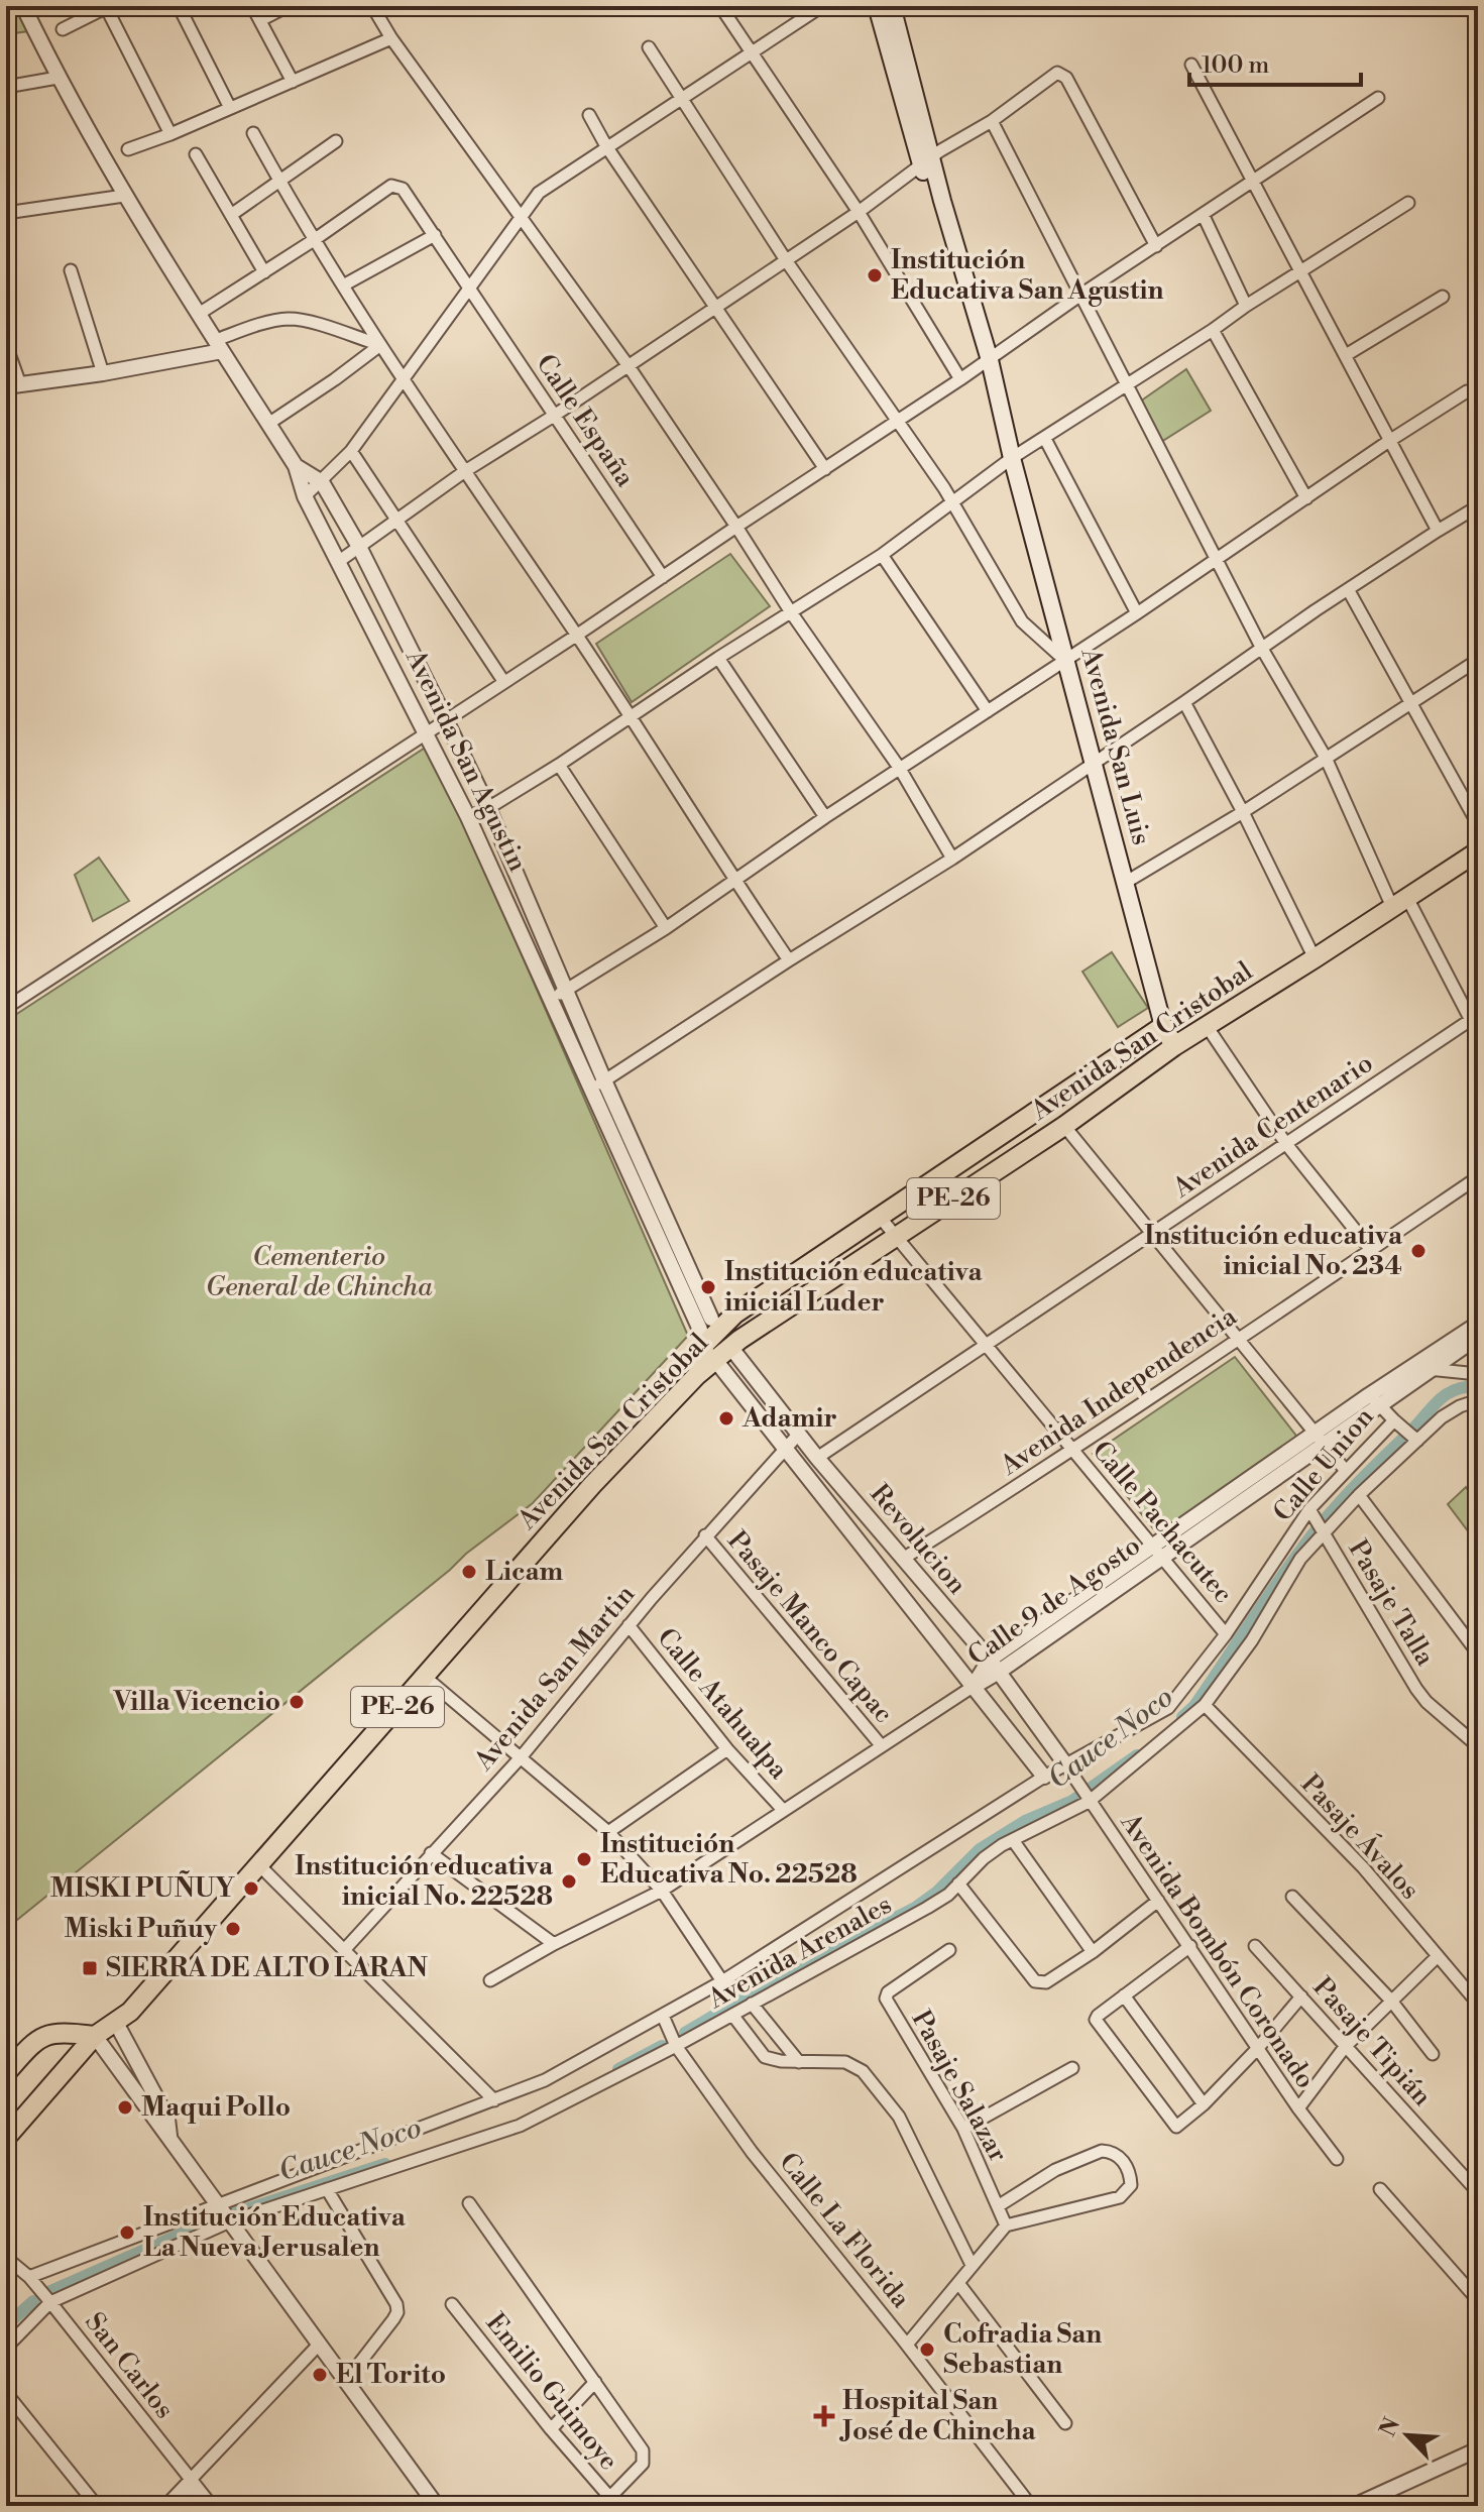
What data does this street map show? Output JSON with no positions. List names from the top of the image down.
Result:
{
  "streets": {
    "highway": ["Avenida San Luis", "Avenida San Cristobal", "PE-26"],
    "street": [
      "Calle España",
      "Avenida San Agustin",
      "Avenida Centenario",
      "Avenida Independencia",
      "Calle Union",
      "Calle Pachacutec",
      "Revolucion",
      "Calle 9 de Agosto",
      "Pasaje Talla",
      "Pasaje Manco Capac",
      "Avenida San Martin",
      "Calle Atahualpa",
      "Pasaje Ávalos",
      "Avenida Bombón Coronado",
      "Avenida Arenales",
      "Pasaje Tipián",
      "Pasaje Salazar",
      "Calle La Florida",
      "San Carlos",
      "Emilio Guimoye"
    ]
  },
  "crossings": [
    ["Avenida San Luis", "Avenida San Cristobal"],
    ["Avenida San Agustin", "Avenida San Cristobal"],
    ["Avenida San Agustin", "Revolucion"],
    ["Avenida San Cristobal", "PE-26"],
    ["Avenida San Cristobal", "Calle Pachacutec"],
    ["Avenida San Cristobal", "Revolucion"],
    ["Avenida Centenario", "Calle Pachacutec"],
    ["Avenida Centenario", "Revolucion"],
    ["Avenida Independencia", "Calle Pachacutec"],
    ["Avenida Independencia", "Revolucion"],
    ["Calle Union", "Calle Pachacutec"],
    ["Calle Union", "Revolucion"],
    ["Calle Union", "Calle 9 de Agosto"],
    ["Calle Union", "Pasaje Talla"],
    ["Calle Union", "Avenida Bombón Coronado"],
    ["Calle Union", "Avenida Arenales"],
    ["Calle Pachacutec", "Calle 9 de Agosto"],
    ["Revolucion", "Calle 9 de Agosto"],
    ["Revolucion", "Avenida San Martin"],
    ["Revolucion", "Avenida Bombón Coronado"],
    ["Revolucion", "Avenida Arenales"],
    ["Pasaje Talla", "Avenida Arenales"],
    ["Pasaje Manco Capac", "Avenida San Martin"],
    ["Avenida San Martin", "Calle Atahualpa"],
    ["Pasaje Ávalos", "Avenida Arenales"],
    ["Avenida Bombón Coronado", "Avenida Arenales"],
    ["Avenida Arenales", "Calle La Florida"],
    ["Avenida Arenales", "San Carlos"]
  ],
  "water": ["Cauce Noco"],
  "parks": ["Cementerio General de Chincha"],
  "places": {
    "other": [
      "Institución Educativa San Agustin",
      "Institución educativa inicial No. 234",
      "Institución educativa inicial Luder",
      "Adamir",
      "Licam",
      "Villa Vicencio",
      "Institución Educativa No. 22528",
      "Institución educativa inicial No. 22528",
      "MISKI PUÑUY",
      "Miski Puñuy",
      "Maqui Pollo",
      "Institución Educativa La Nueva Jerusalen",
      "Cofradia San Sebastian",
      "El Torito"
    ],
    "transit": ["SIERRA DE ALTO LARAN"],
    "health": ["Hospital San José de Chincha"]
  },
  "scale_bar": "100 m",
  "north": "top left"
}
